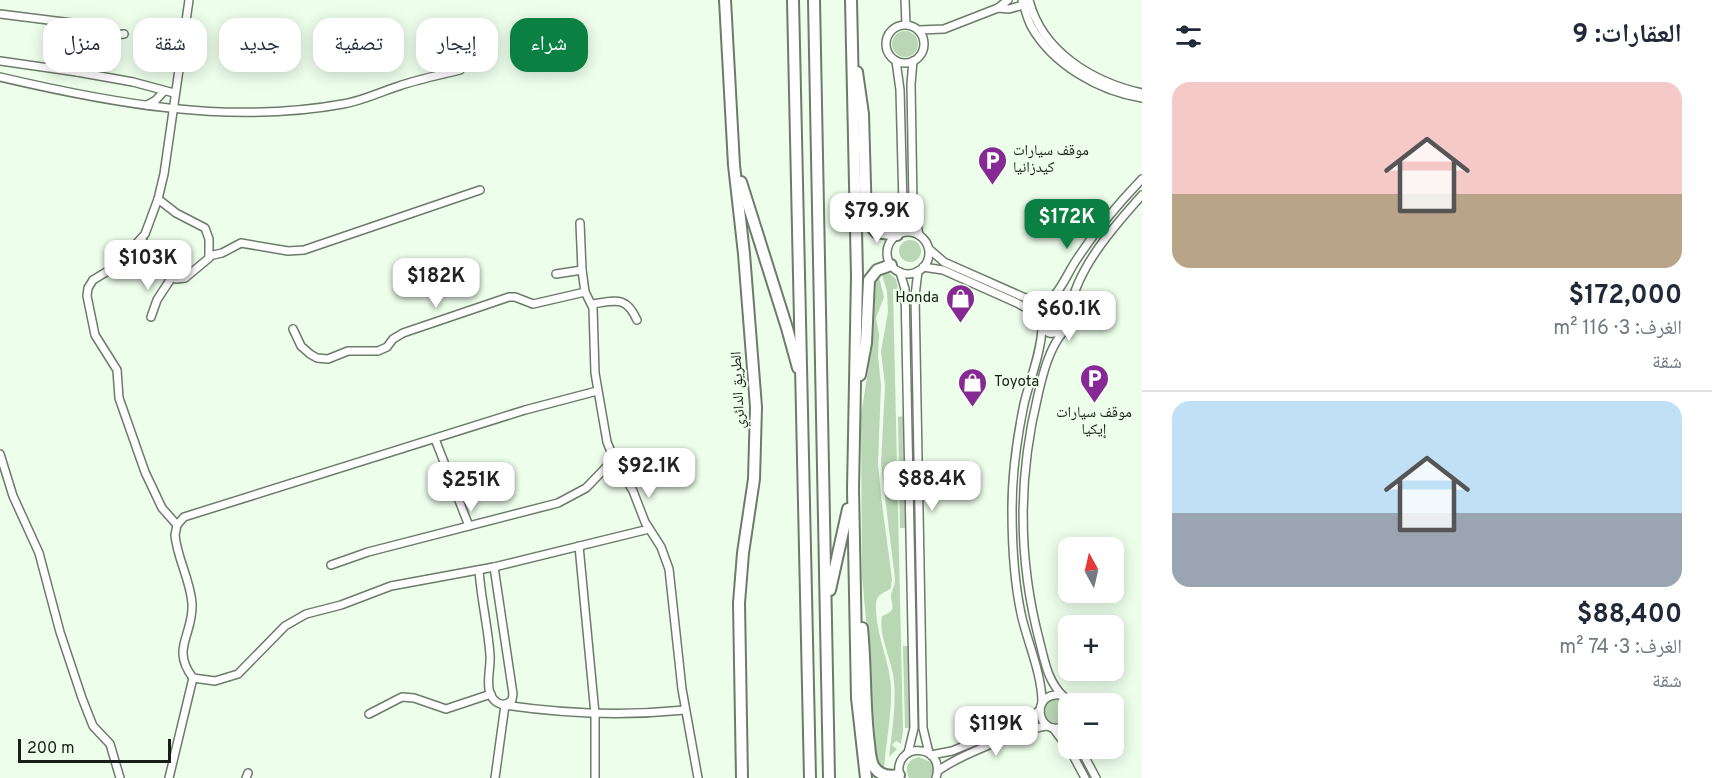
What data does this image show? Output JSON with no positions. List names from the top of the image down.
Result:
{
  "streets": {
    "highway": ["الطريق الدائري"]
  },
  "places": {
    "parking": ["موقف سيارات كيدزانيا", "موقف سيارات إيكيا"],
    "shop": ["Honda", "Toyota"]
  },
  "scale_bar": "200 m",
  "north": "top",
  "page": {
    "heading": "العقارات: 9",
    "chip": [
      "شراء",
      "إيجار",
      "تصفية",
      "جديد",
      "شقة",
      "منزل"
    ],
    "list": [
      {
        "name": "$172,000",
        "note": "الغرف: 3 · 116 m² · شقة"
      },
      {
        "name": "$88,400",
        "note": "الغرف: 3 · 74 m² · شقة"
      }
    ],
    "price": [
      "$79.9K",
      "$172K",
      "$103K",
      "$182K",
      "$60.1K",
      "$92.1K",
      "$88.4K",
      "$251K",
      "$119K"
    ],
    "map_buttons": ["+", "−"],
    "scale": "200 m"
  }
}
